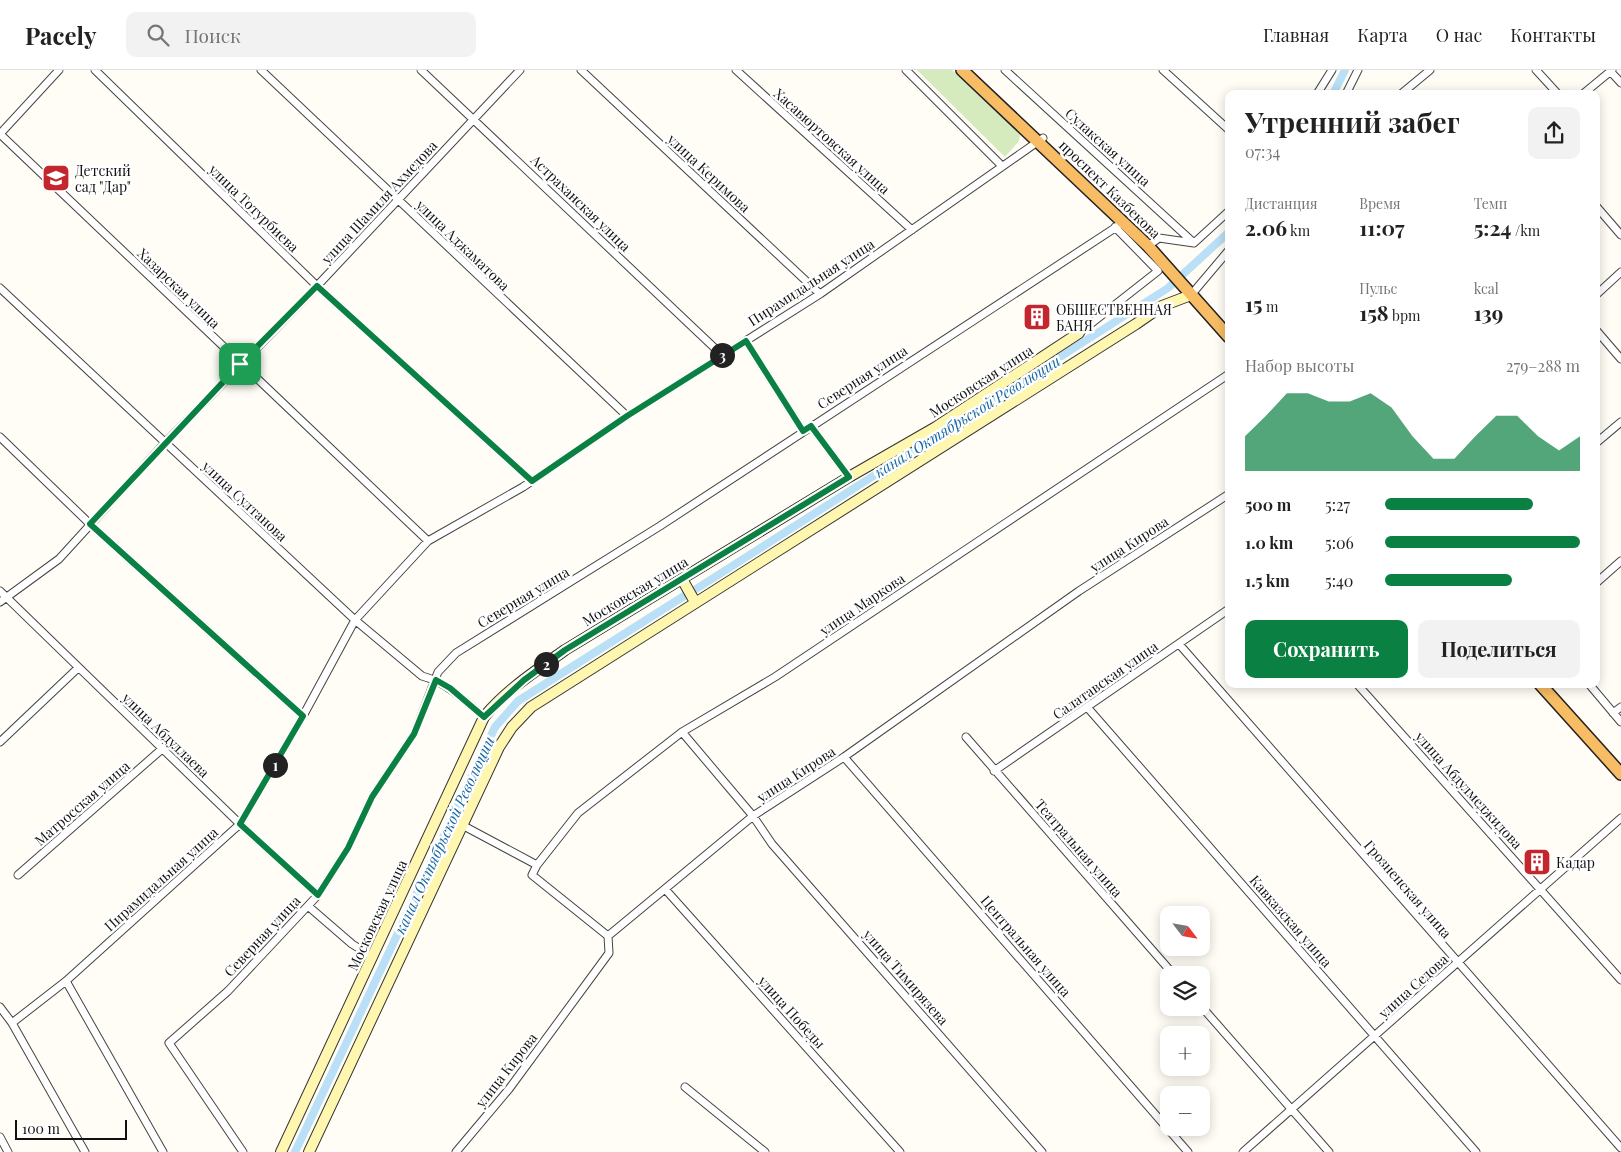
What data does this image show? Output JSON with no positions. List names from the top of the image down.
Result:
{
  "streets": {
    "highway": ["проспект Казбекова"],
    "main road": ["Московская улица"],
    "street": [
      "Хасавюртовская улица",
      "Сулакская улица",
      "улица Керимова",
      "улица Шамиля Ахмедова",
      "Астраханская улица",
      "улица Тотурбиева",
      "улица Аджаматова",
      "Пирамидальная улица",
      "Хазарская улица",
      "Северная улица",
      "улица Султанова",
      "улица Кирова",
      "улица Маркова",
      "Салатавская улица",
      "улица Абдуллаева",
      "улица Абдулмеджидова",
      "Матросская улица",
      "Театральная улица",
      "Грозненская улица",
      "Кавказская улица",
      "Центральная улица",
      "улица Тимирязева",
      "улица Седова",
      "улица Победы"
    ]
  },
  "crossings": [
    ["Хасавюртовская улица", "Пирамидальная улица"],
    ["улица Керимова", "Пирамидальная улица"],
    ["проспект Казбекова", "Пирамидальная улица"],
    ["проспект Казбекова", "Северная улица"],
    ["проспект Казбекова", "Московская улица"],
    ["улица Шамиля Ахмедова", "Астраханская улица"],
    ["улица Шамиля Ахмедова", "улица Тотурбиева"],
    ["улица Шамиля Ахмедова", "улица Аджаматова"],
    ["улица Шамиля Ахмедова", "Хазарская улица"],
    ["улица Шамиля Ахмедова", "улица Султанова"],
    ["улица Шамиля Ахмедова", "улица Абдуллаева"],
    ["Астраханская улица", "Пирамидальная улица"],
    ["улица Тотурбиева", "Пирамидальная улица"],
    ["улица Аджаматова", "Пирамидальная улица"],
    ["Пирамидальная улица", "Хазарская улица"],
    ["Пирамидальная улица", "улица Султанова"],
    ["Пирамидальная улица", "улица Абдуллаева"],
    ["Северная улица", "Московская улица"],
    ["Северная улица", "улица Султанова"],
    ["Северная улица", "улица Абдуллаева"],
    ["Московская улица", "улица Султанова"],
    ["улица Кирова", "Центральная улица"],
    ["улица Кирова", "улица Тимирязева"],
    ["улица Кирова", "улица Победы"],
    ["улица Маркова", "улица Тимирязева"],
    ["Салатавская улица", "Театральная улица"],
    ["Салатавская улица", "Грозненская улица"],
    ["Салатавская улица", "Кавказская улица"],
    ["улица Абдуллаева", "Матросская улица"],
    ["улица Абдулмеджидова", "улица Седова"],
    ["Грозненская улица", "улица Седова"],
    ["Кавказская улица", "улица Седова"]
  ],
  "water": ["канал Октябрьской Революции"],
  "places": {
    "school or university": ["Детский сад \"Дар\""],
    "building": ["ОБШЕСТВЕННАЯ БАНЯ", "Кадар"]
  },
  "scale_bar": "100 m",
  "north": "bottom right",
  "page": {
    "header": "Pacely",
    "search": "Поиск",
    "nav": [
      "Главная",
      "Карта",
      "О нас",
      "Контакты"
    ],
    "heading": ["Утренний забег", "07:34"],
    "stats": [
      ["Дистанция", "2.06 km"],
      ["Время", "11:07"],
      ["Темп", "5:24 /km"],
      ["15 m"],
      ["Пульс", "158 bpm"],
      ["kcal", "139"]
    ],
    "pins": ["3", "2", "1"],
    "chart": ["Набор высоты", "279–288 m"],
    "list": [
      {
        "name": "500 m",
        "note": "5:27"
      },
      {
        "name": "1.0 km",
        "note": "5:06"
      },
      {
        "name": "1.5 km",
        "note": "5:40"
      }
    ],
    "buttons": ["Сохранить", "Поделиться"],
    "map_buttons": ["+", "−"],
    "scale": "100 m"
  }
}
